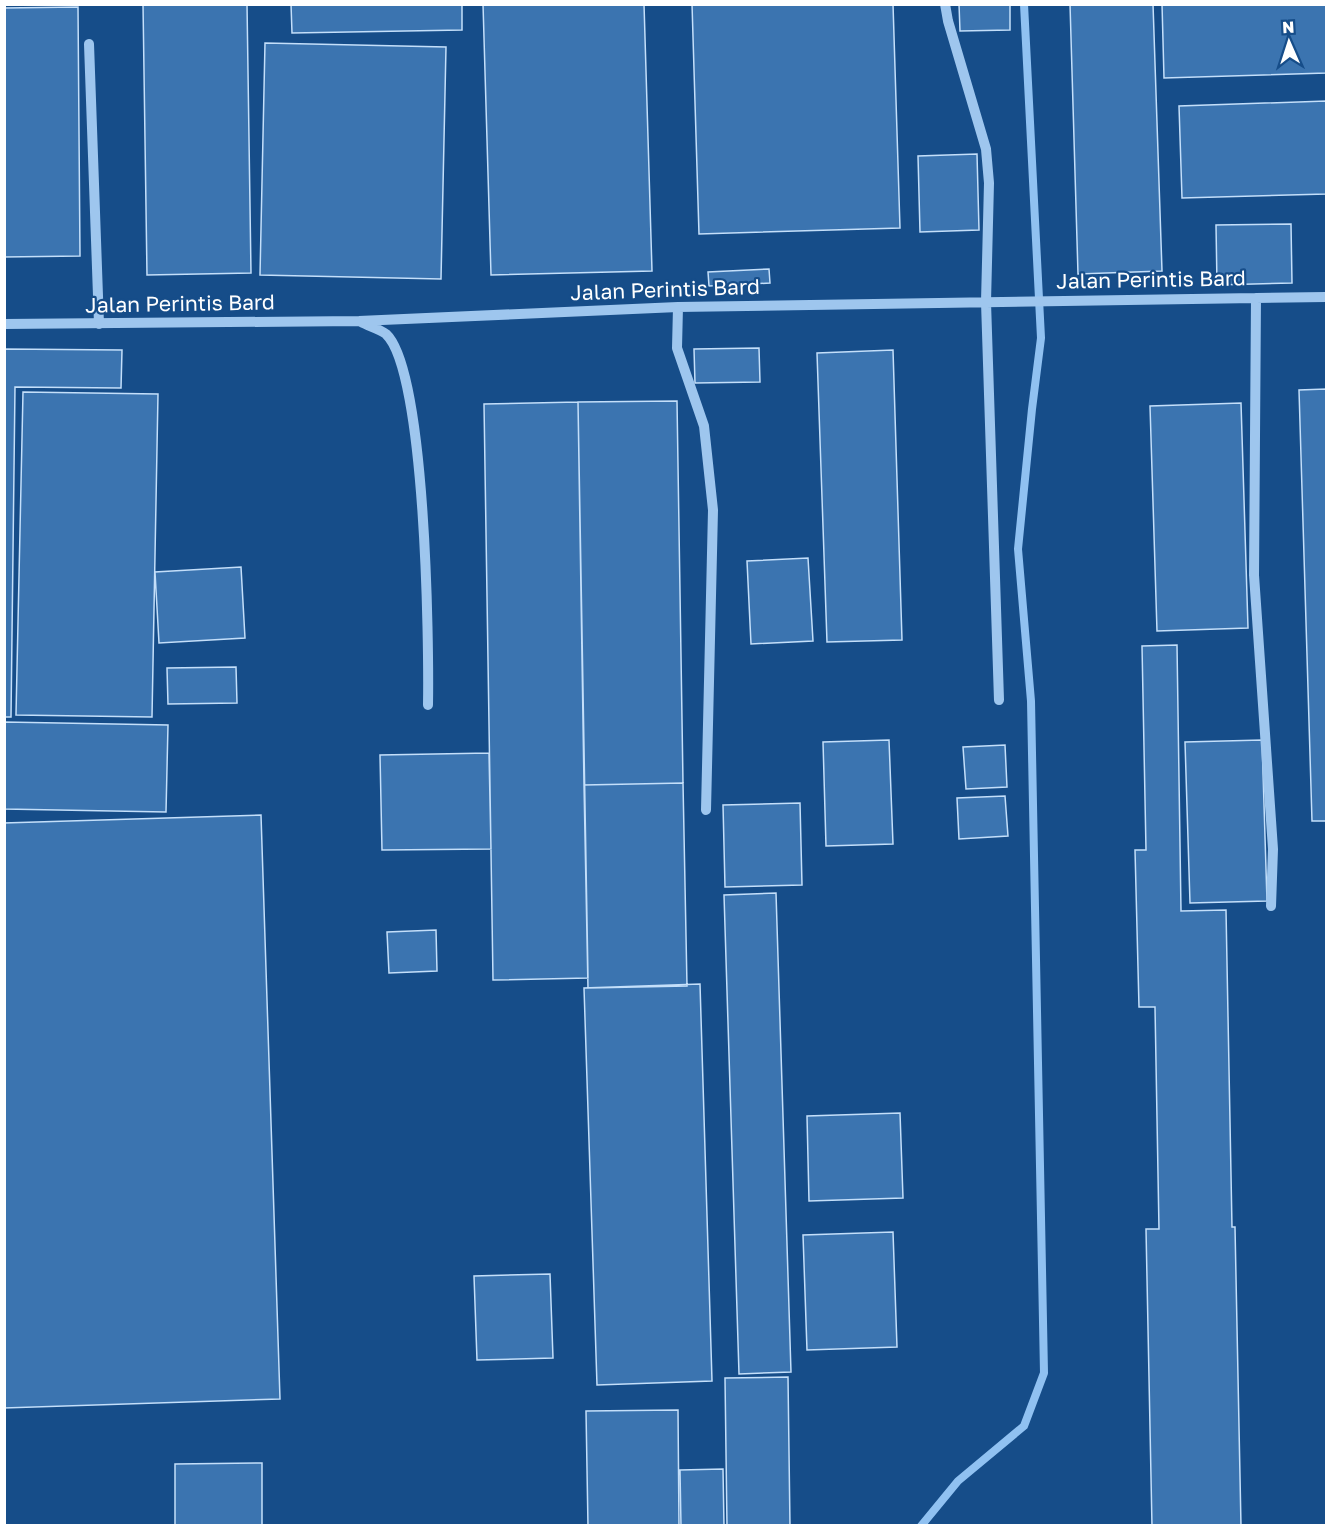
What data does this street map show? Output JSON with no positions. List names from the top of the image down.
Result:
{
  "streets": {
    "street": ["Jalan Perintis Bard"]
  },
  "north": "top"
}
